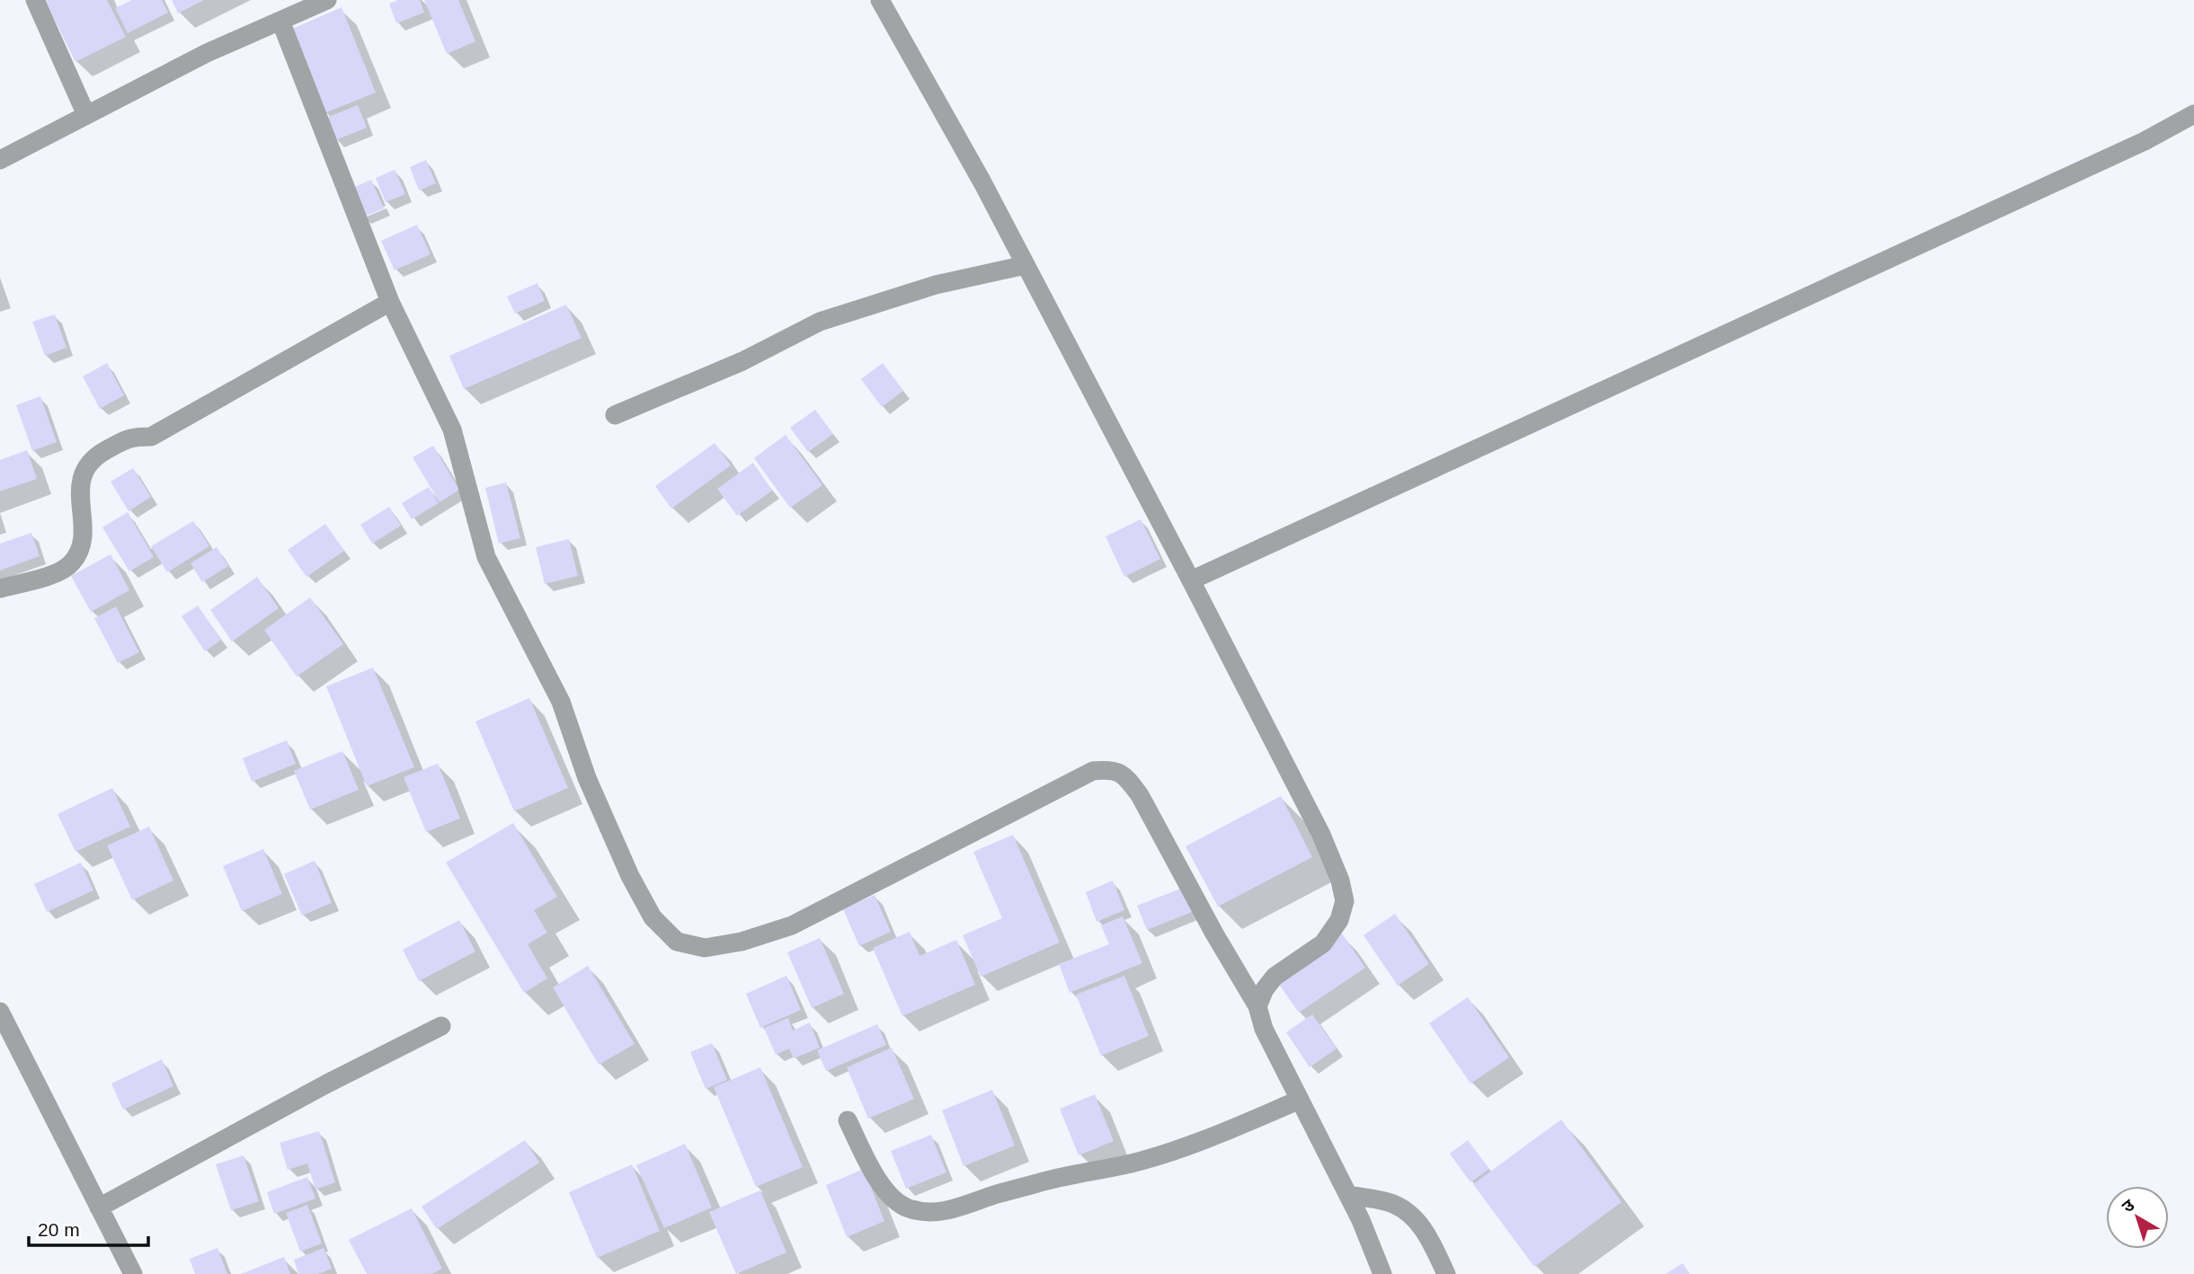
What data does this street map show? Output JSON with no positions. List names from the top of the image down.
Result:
{
  "scale_bar": "20 m",
  "north": "top left"
}
